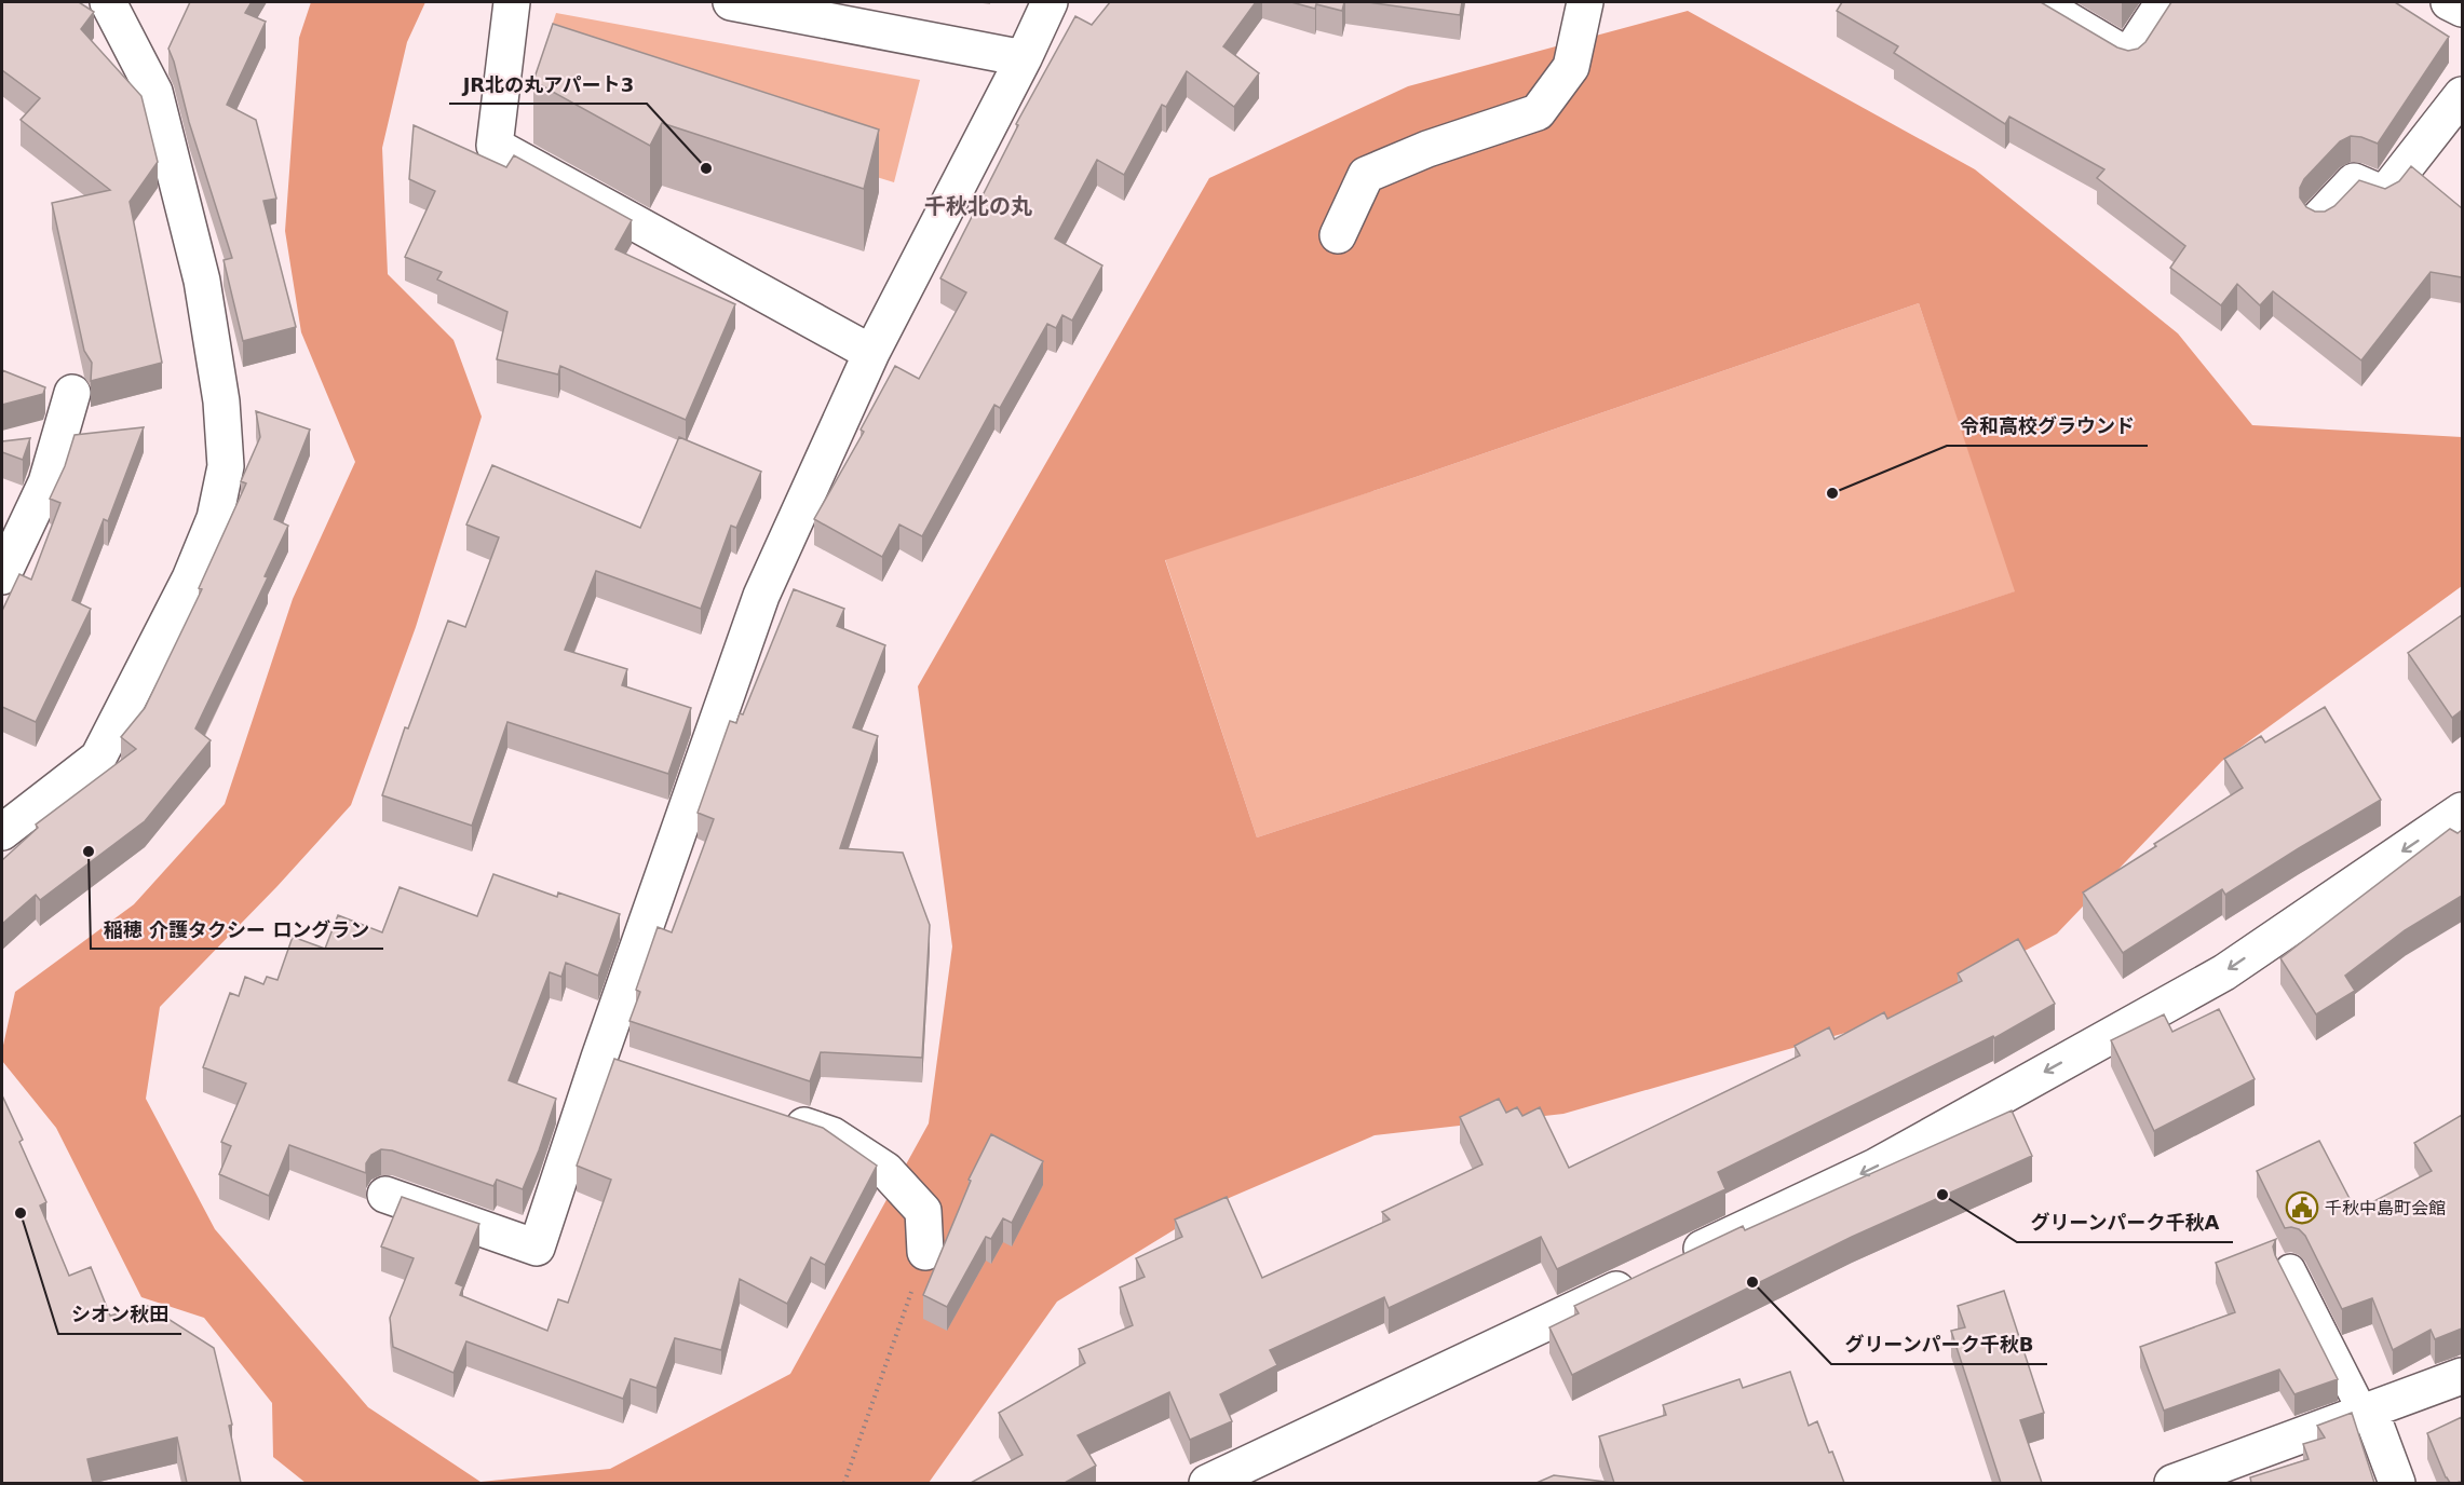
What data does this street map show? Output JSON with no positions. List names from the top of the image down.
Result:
{
  "districts": ["千秋北の丸"],
  "places": {
    "other": [
      "JR北の丸アパート3",
      "令和高校グラウンド",
      "稲穂 介護タクシー ロングラン",
      "グリーンパーク千秋A",
      "シオン秋田",
      "グリーンパーク千秋B"
    ],
    "public building": ["千秋中島町会館"]
  }
}
